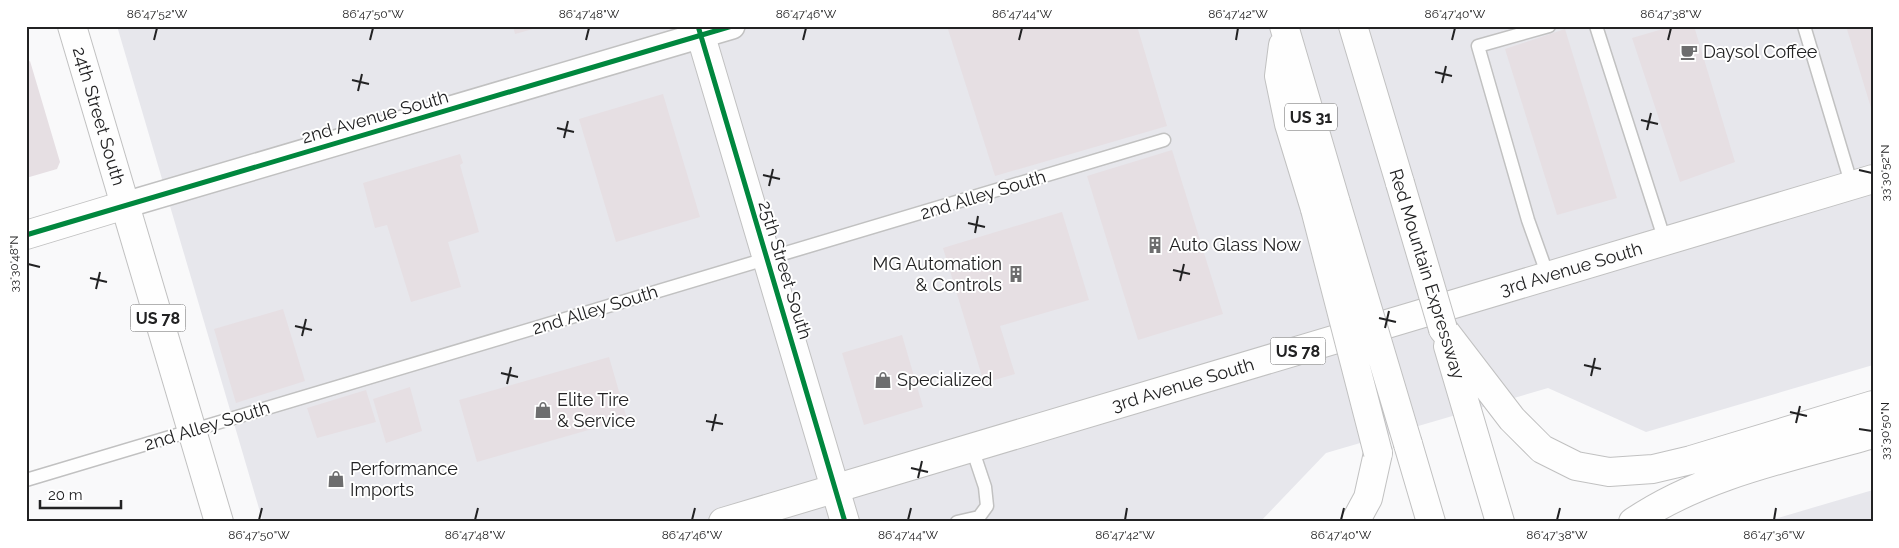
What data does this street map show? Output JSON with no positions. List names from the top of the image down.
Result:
{
  "streets": {
    "main road": [
      "24th Street South",
      "2nd Avenue South",
      "3rd Avenue South",
      "25th Street South",
      "Red Mountain Expressway",
      "US 78"
    ],
    "lane": ["2nd Alley South"]
  },
  "crossings": [
    ["24th Street South", "2nd Avenue South"],
    ["24th Street South", "2nd Alley South"],
    ["2nd Avenue South", "25th Street South"],
    ["2nd Alley South", "25th Street South"],
    ["3rd Avenue South", "25th Street South"]
  ],
  "places": {
    "cafe": ["Daysol Coffee"],
    "building": ["Auto Glass Now", "MG Automation & Controls"],
    "shop": ["Specialized", "Elite Tire & Service", "Performance Imports"]
  },
  "scale_bar": "20 m",
  "coordinates": [
    "86°47'52\"W",
    "86°47'50\"W",
    "86°47'48\"W",
    "86°47'46\"W",
    "86°47'44\"W",
    "86°47'42\"W",
    "86°47'40\"W",
    "86°47'38\"W",
    "33°30'52\"N",
    "33°30'48\"N",
    "33°30'50\"N",
    "86°47'36\"W"
  ]
}
